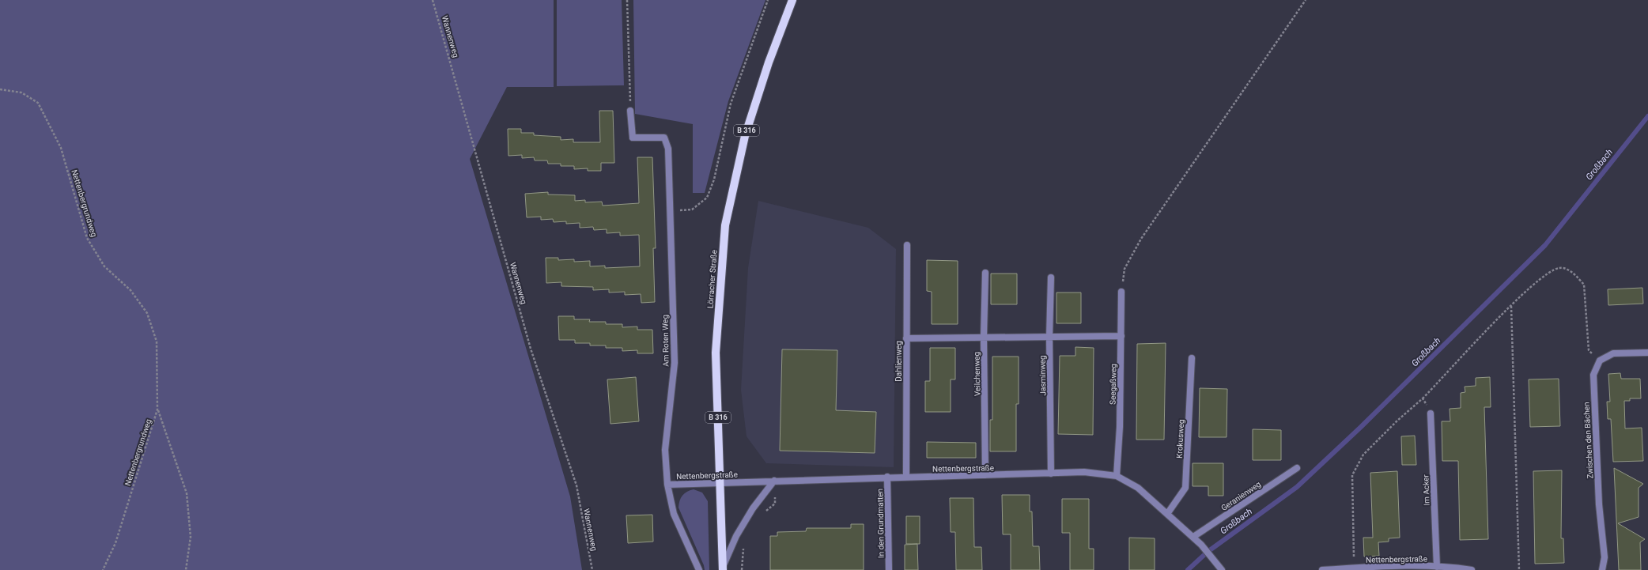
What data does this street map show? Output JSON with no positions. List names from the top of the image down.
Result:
{
  "streets": {
    "main road": ["B 316", "Lörracher Straße"],
    "street": [
      "Am Roten Weg",
      "Dahlienweg",
      "Veilchenweg",
      "Jasminweg",
      "Seegaßweg",
      "Krokusweg",
      "Zwischen den Bächen",
      "Nettenbergstraße",
      "Im Acker",
      "Geranienweg",
      "In den Grundmatten"
    ],
    "path": ["Wannenweg", "Nettenbergrundweg"]
  },
  "crossings": [
    ["Lörracher Straße", "Nettenbergstraße"],
    ["Am Roten Weg", "Nettenbergstraße"],
    ["Dahlienweg", "Nettenbergstraße"],
    ["Veilchenweg", "Nettenbergstraße"],
    ["Jasminweg", "Nettenbergstraße"],
    ["Seegaßweg", "Nettenbergstraße"],
    ["Krokusweg", "Nettenbergstraße"],
    ["Nettenbergstraße", "Im Acker"],
    ["Nettenbergstraße", "Geranienweg"],
    ["Nettenbergstraße", "In den Grundmatten"]
  ],
  "water": ["Großbach"]
}
